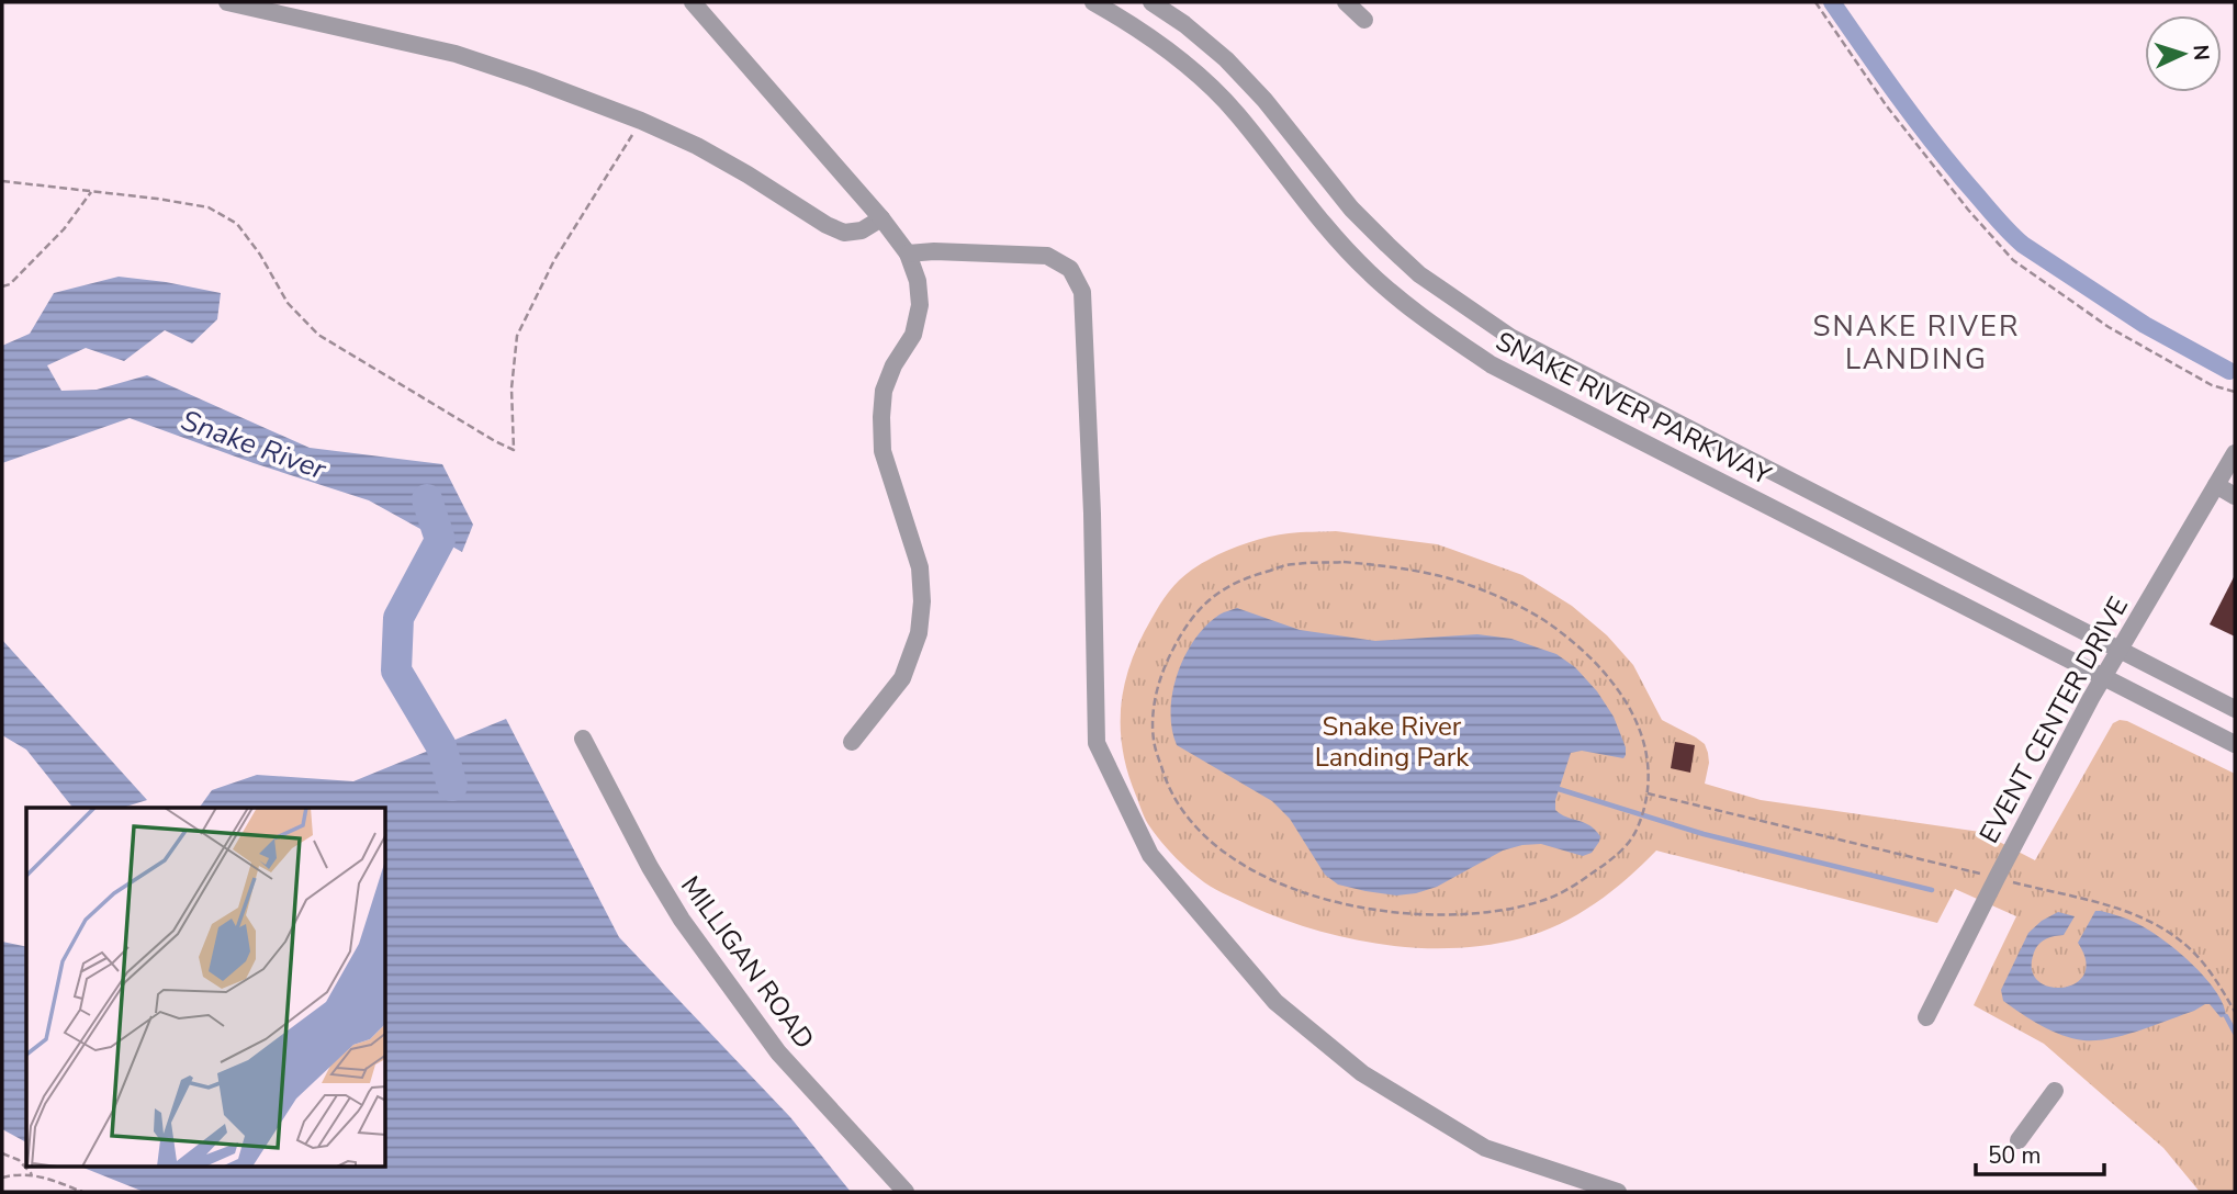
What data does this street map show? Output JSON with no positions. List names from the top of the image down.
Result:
{
  "streets": {
    "street": ["SNAKE RIVER PARKWAY", "EVENT CENTER DRIVE", "MILLIGAN ROAD"]
  },
  "crossings": [
    ["SNAKE RIVER PARKWAY", "EVENT CENTER DRIVE"]
  ],
  "districts": ["SNAKE RIVER LANDING"],
  "water": ["Snake River"],
  "parks": ["Snake River Landing Park"],
  "scale_bar": "50 m",
  "north": "right"
}
